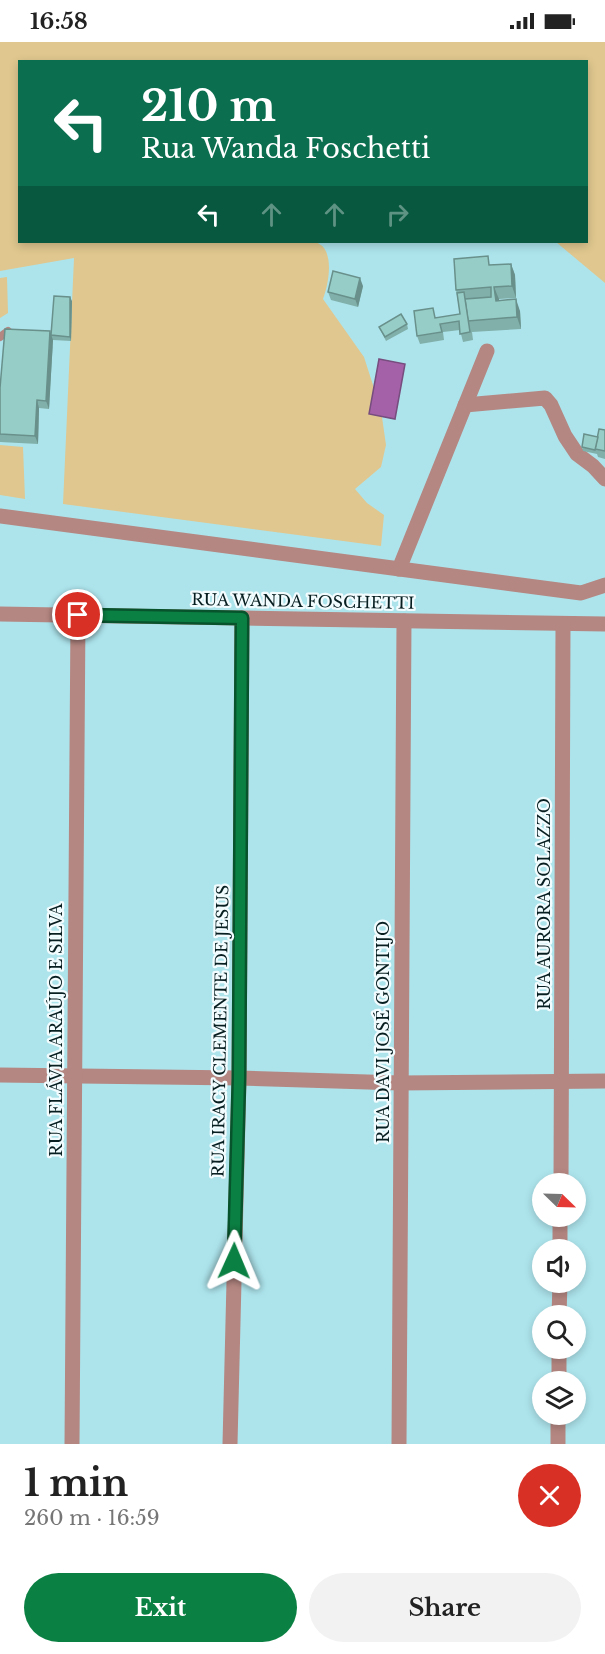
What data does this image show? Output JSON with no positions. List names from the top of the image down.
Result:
{
  "streets": {
    "street": [
      "RUA WANDA FOSCHETTI",
      "RUA AURORA SOLAZZO",
      "RUA FLÁVIA ARAÚJO E SILVA",
      "RUA IRACY CLEMENTE DE JESUS",
      "RUA DAVI JOSÉ GONTIJO"
    ]
  },
  "crossings": [
    ["RUA WANDA FOSCHETTI", "RUA AURORA SOLAZZO"],
    ["RUA WANDA FOSCHETTI", "RUA FLÁVIA ARAÚJO E SILVA"],
    ["RUA WANDA FOSCHETTI", "RUA IRACY CLEMENTE DE JESUS"],
    ["RUA WANDA FOSCHETTI", "RUA DAVI JOSÉ GONTIJO"]
  ],
  "north": "bottom right",
  "page": {
    "status": "16:58",
    "turn": ["210 m", "Rua Wanda Foschetti"],
    "heading": ["1 min", "260 m · 16:59"],
    "buttons": ["Exit", "Share"]
  }
}
